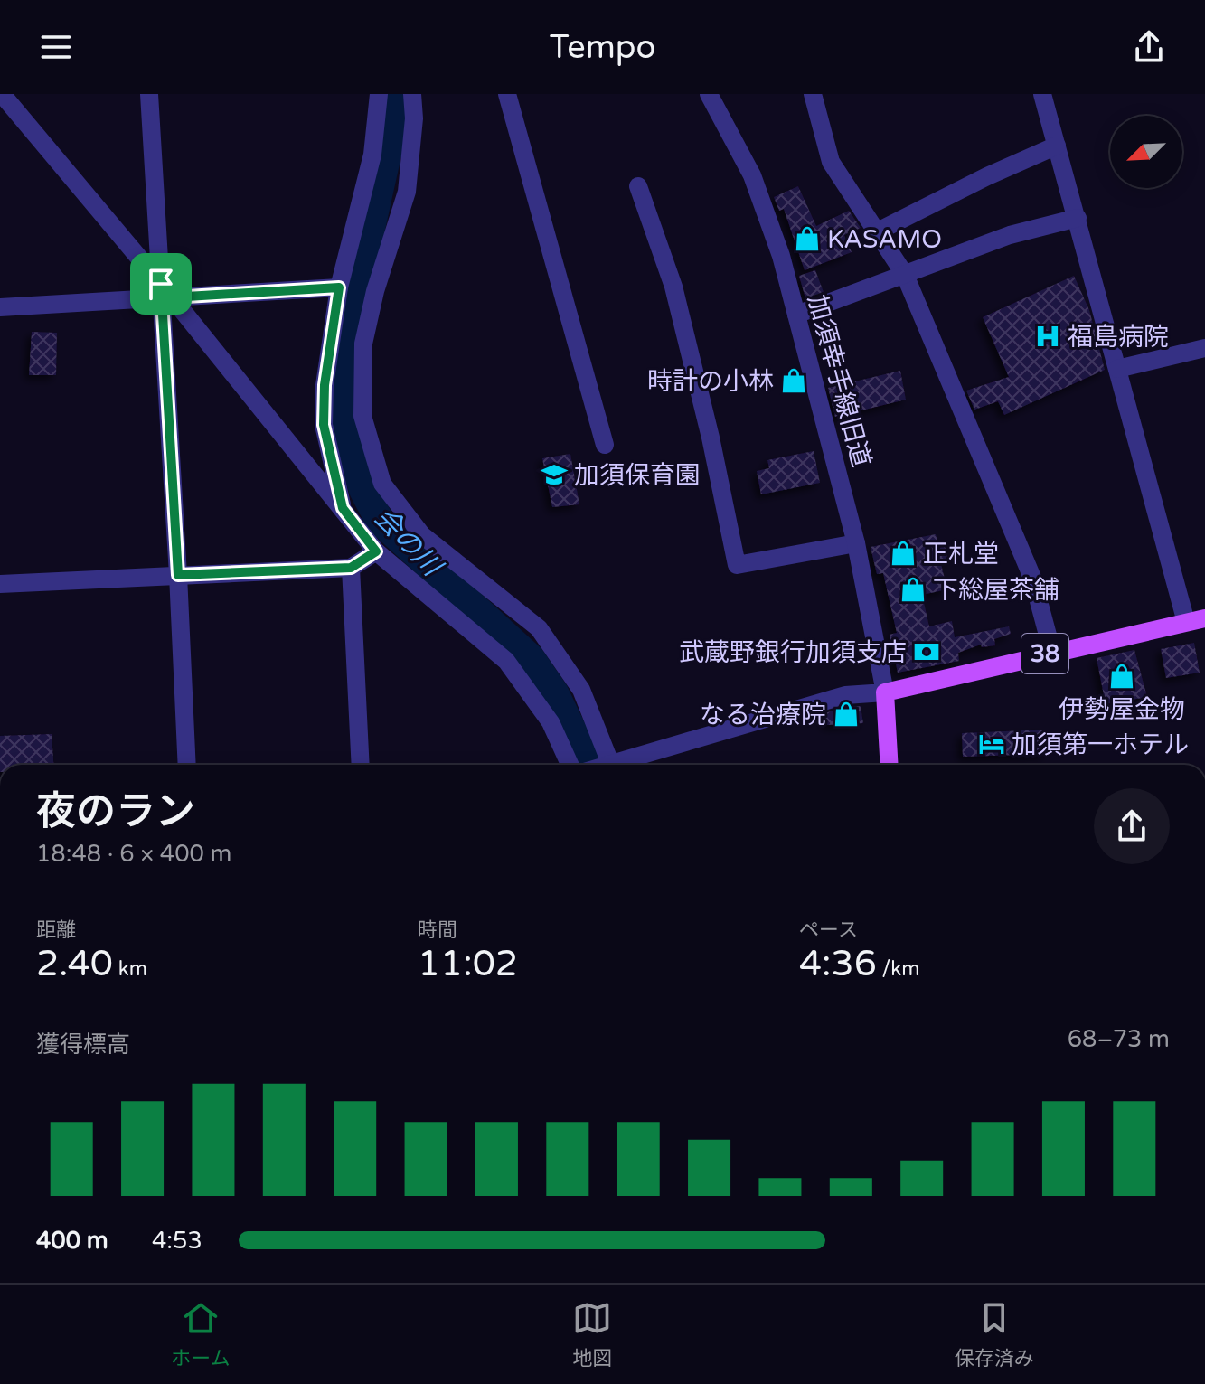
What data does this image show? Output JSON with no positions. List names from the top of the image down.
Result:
{
  "streets": {
    "main road": ["38"],
    "street": ["加須幸手線旧道"]
  },
  "crossings": [
    ["加須幸手線旧道", "38"]
  ],
  "water": ["会の川"],
  "places": {
    "shop": [
      "KASAMO",
      "時計の小林",
      "正札堂",
      "下総屋茶舗",
      "伊勢屋金物",
      "なる治療院"
    ],
    "hospital": ["福島病院"],
    "school or university": ["加須保育園"],
    "bank": ["武蔵野銀行加須支店"],
    "hotel": ["加須第一ホテル"]
  },
  "north": "bottom left",
  "page": {
    "header": "Tempo",
    "heading": ["夜のラン", "18:48 · 6 × 400 m"],
    "stats": [
      ["距離", "2.40 km"],
      ["時間", "11:02"],
      ["ペース", "4:36 /km"]
    ],
    "chart": ["獲得標高", "68–73 m"],
    "list": [
      {
        "name": "400 m",
        "note": "4:53"
      }
    ],
    "tabs": ["ホーム", "地図", "保存済み"]
  }
}
